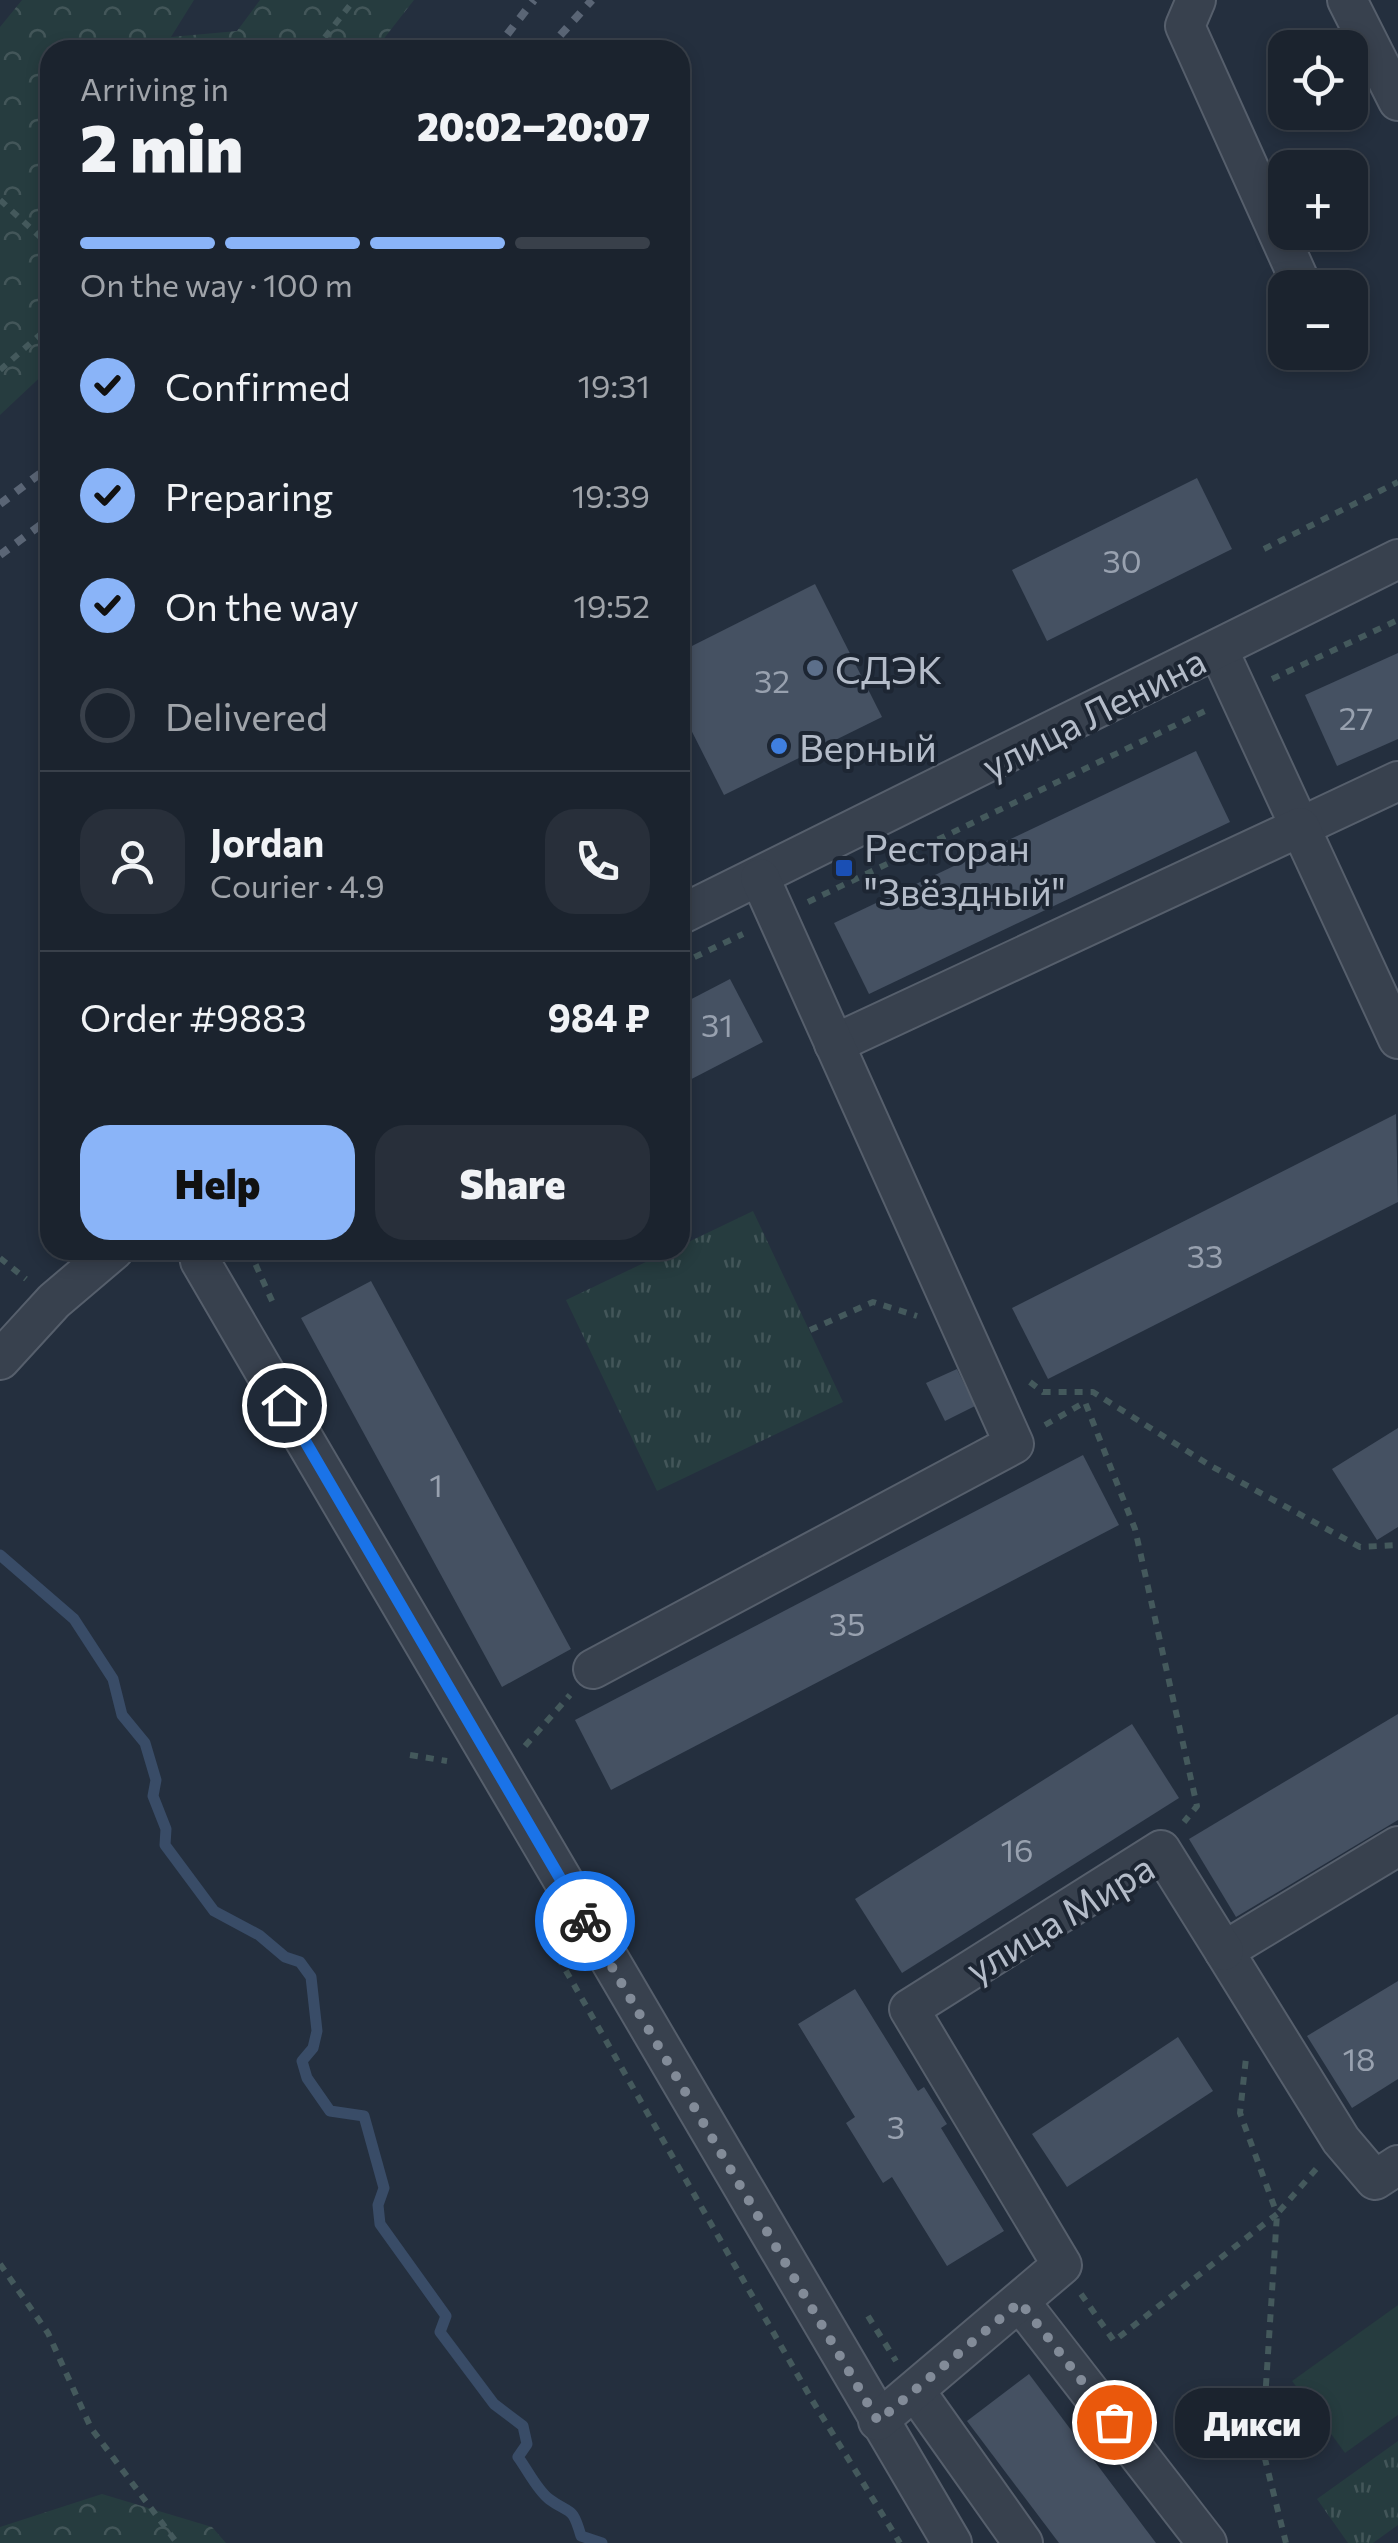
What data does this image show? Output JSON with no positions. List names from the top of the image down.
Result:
{
  "streets": {
    "street": ["улица Ленина", "улица Мира"]
  },
  "places": {
    "other": ["СДЭК", "Верный", "Дикси"],
    "transit": ["Ресторан \"Звёздный\""]
  },
  "house_numbers": [
    "30",
    "32",
    "27",
    "31",
    "33",
    "1",
    "35",
    "16",
    "18",
    "3"
  ],
  "page": {
    "map_buttons": ["+", "−"],
    "heading": ["2 min", "Arriving in", "20:02–20:07"],
    "panel": [
      "Jordan",
      "Courier · 4.9",
      "Order #9883",
      "984 ₽"
    ],
    "bar": "On the way · 100 m",
    "list": [
      ["Confirmed", "19:31"],
      ["Preparing", "19:39"],
      ["On the way", "19:52"],
      "Delivered"
    ],
    "buttons": ["Help", "Share"],
    "bubble": "Дикси"
  }
}
